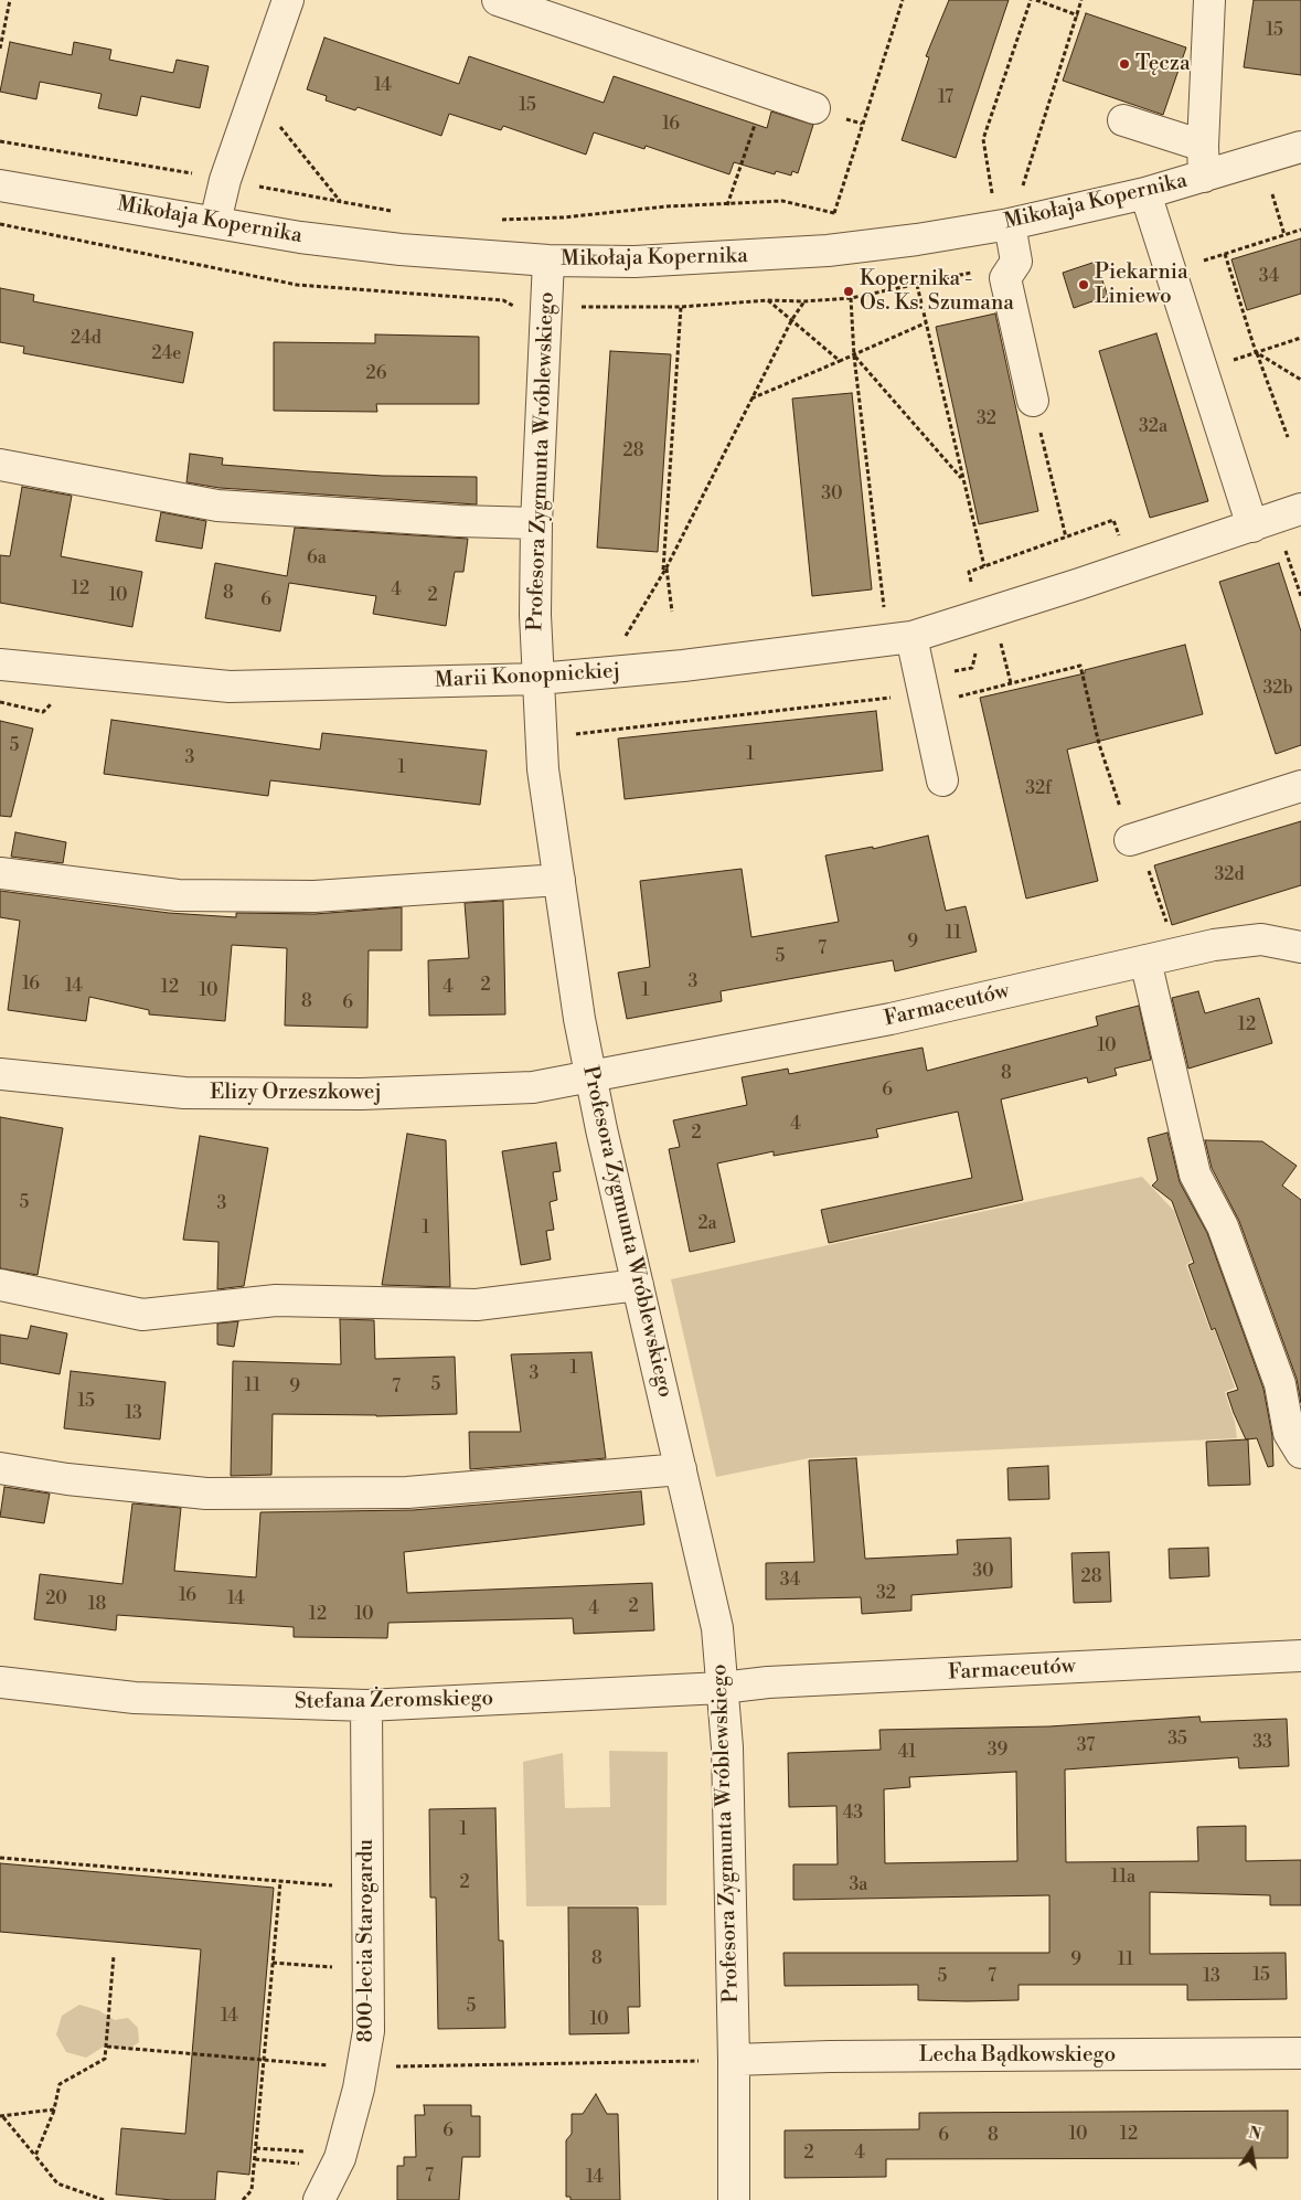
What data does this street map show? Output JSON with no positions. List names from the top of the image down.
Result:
{
  "streets": {
    "street": [
      "Mikołaja Kopernika",
      "Profesora Zygmunta Wróblewskiego",
      "Marii Konopnickiej",
      "Farmaceutów",
      "Elizy Orzeszkowej",
      "Stefana Żeromskiego",
      "800-lecia Starogardu",
      "Lecha Bądkowskiego"
    ]
  },
  "crossings": [
    ["Mikołaja Kopernika", "Profesora Zygmunta Wróblewskiego"],
    ["Profesora Zygmunta Wróblewskiego", "Marii Konopnickiej"],
    ["Profesora Zygmunta Wróblewskiego", "Farmaceutów"],
    ["Profesora Zygmunta Wróblewskiego", "Elizy Orzeszkowej"],
    ["Profesora Zygmunta Wróblewskiego", "Stefana Żeromskiego"],
    ["Profesora Zygmunta Wróblewskiego", "Lecha Bądkowskiego"],
    ["Farmaceutów", "Elizy Orzeszkowej"],
    ["Farmaceutów", "Stefana Żeromskiego"],
    ["Stefana Żeromskiego", "800-lecia Starogardu"]
  ],
  "places": ["Tęcza", "Piekarnia Liniewo", "Kopernika - Os. Ks. Szumana"],
  "house_numbers": [
    "15",
    "14",
    "17",
    "15",
    "16",
    "34",
    "24d",
    "24e",
    "26",
    "32",
    "32a",
    "28",
    "30",
    "6a",
    "12",
    "4",
    "8",
    "10",
    "2",
    "6",
    "32b",
    "5",
    "1",
    "3",
    "1",
    "32f",
    "32d",
    "11",
    "9",
    "7",
    "5",
    "3",
    "16",
    "2",
    "14",
    "12",
    "4",
    "10",
    "1",
    "8",
    "6",
    "12",
    "10",
    "8",
    "6",
    "4",
    "2",
    "5",
    "3",
    "2a",
    "1",
    "1",
    "3",
    "5",
    "11",
    "9",
    "7",
    "15",
    "13",
    "30",
    "28",
    "34",
    "32",
    "16",
    "20",
    "14",
    "18",
    "2",
    "4",
    "12",
    "10",
    "35",
    "33",
    "37",
    "39",
    "41",
    "43",
    "1",
    "11a",
    "2",
    "3a",
    "8",
    "9",
    "11",
    "15",
    "5",
    "7",
    "13",
    "5",
    "14",
    "10",
    "6",
    "10",
    "12",
    "6",
    "8",
    "2",
    "4",
    "7",
    "14"
  ],
  "north": "top"
}
